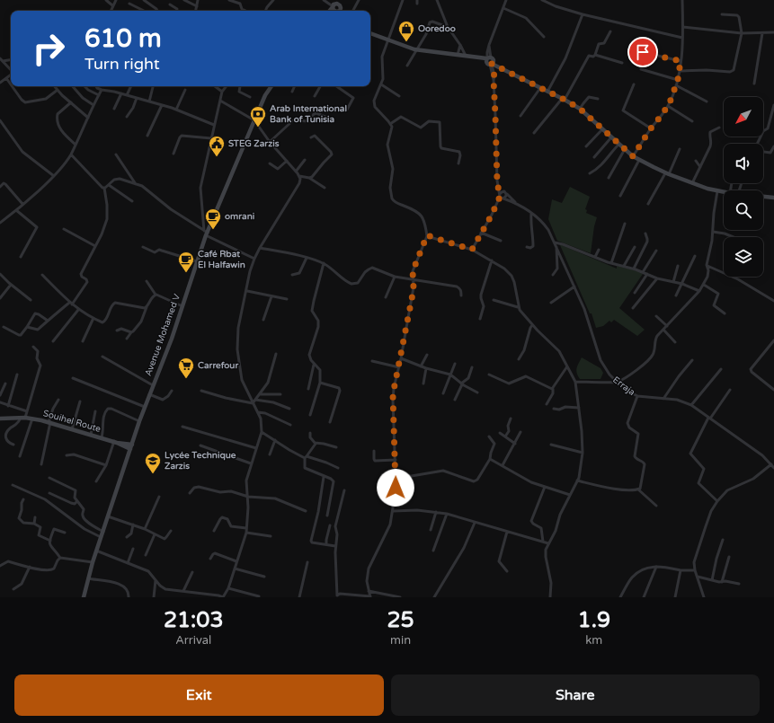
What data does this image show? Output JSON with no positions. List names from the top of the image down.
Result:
{
  "streets": {
    "main road": ["Avenue Mohamed V", "Souihel Route"],
    "street": ["Erraja"]
  },
  "places": {
    "shop": ["Ooredoo"],
    "bank": ["Arab International Bank of Tunisia"],
    "public building": ["STEG Zarzis"],
    "cafe": ["omrani", "Café Rbat El Halfawin"],
    "supermarket": ["Carrefour"],
    "school or university": ["Lycée Technique Zarzis"]
  },
  "north": "bottom left",
  "page": {
    "turn": ["610 m", "Turn right"],
    "eta": [
      "21:03",
      "Arrival",
      "25",
      "min",
      "1.9",
      "km"
    ],
    "buttons": ["Exit", "Share"]
  }
}
